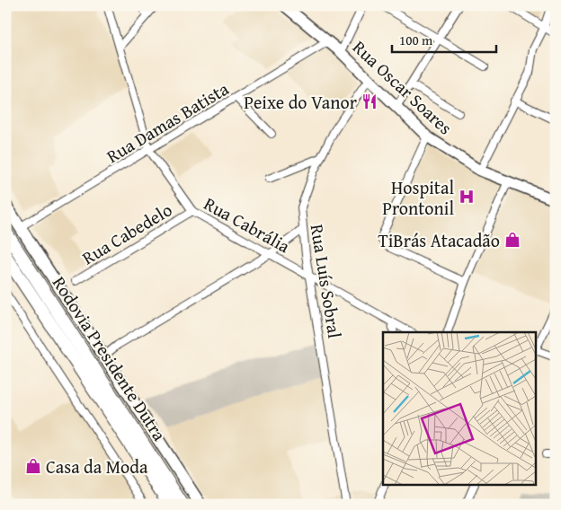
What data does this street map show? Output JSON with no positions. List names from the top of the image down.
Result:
{
  "streets": {
    "highway": ["Rodovia Presidente Dutra"],
    "main road": ["Rua Oscar Soares"],
    "street": [
      "Rua Damas Batista",
      "Rua Cabrália",
      "Rua Cabedelo",
      "Rua Luís Sobral"
    ]
  },
  "crossings": [
    ["Rua Oscar Soares", "Rua Damas Batista"],
    ["Rua Oscar Soares", "Rua Luís Sobral"],
    ["Rua Damas Batista", "Rua Cabrália"],
    ["Rua Cabrália", "Rua Cabedelo"],
    ["Rua Cabrália", "Rua Luís Sobral"]
  ],
  "places": {
    "restaurant": ["Peixe do Vanor"],
    "hospital": ["Hospital Prontonil"],
    "shop": ["TiBrás Atacadão", "Casa da Moda"]
  },
  "scale_bar": "100 m"
}
